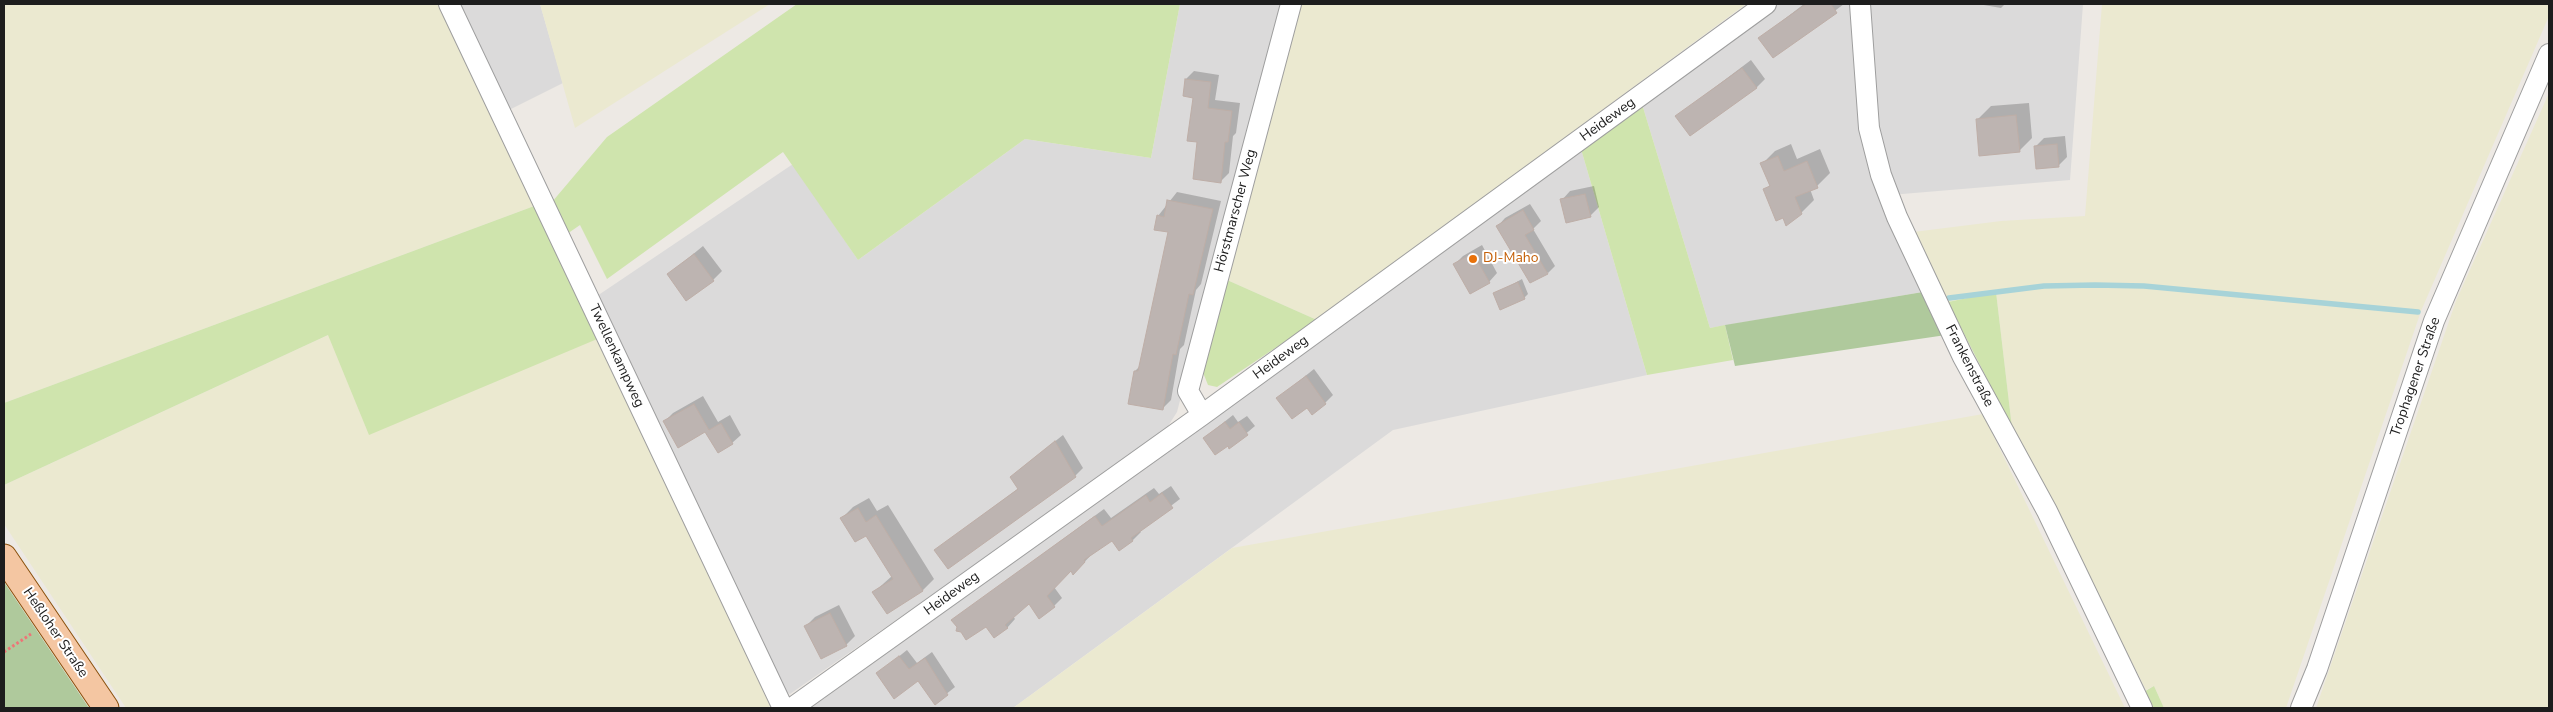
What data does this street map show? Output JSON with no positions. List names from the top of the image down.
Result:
{
  "streets": {
    "main road": ["Heßloher Straße"],
    "street": [
      "Heideweg",
      "Hörstmarscher Weg",
      "Twellenkampweg",
      "Frankenstraße",
      "Trophagener Straße"
    ]
  },
  "crossings": [
    ["Heideweg", "Hörstmarscher Weg"]
  ],
  "places": ["DJ-Maho"]
}
